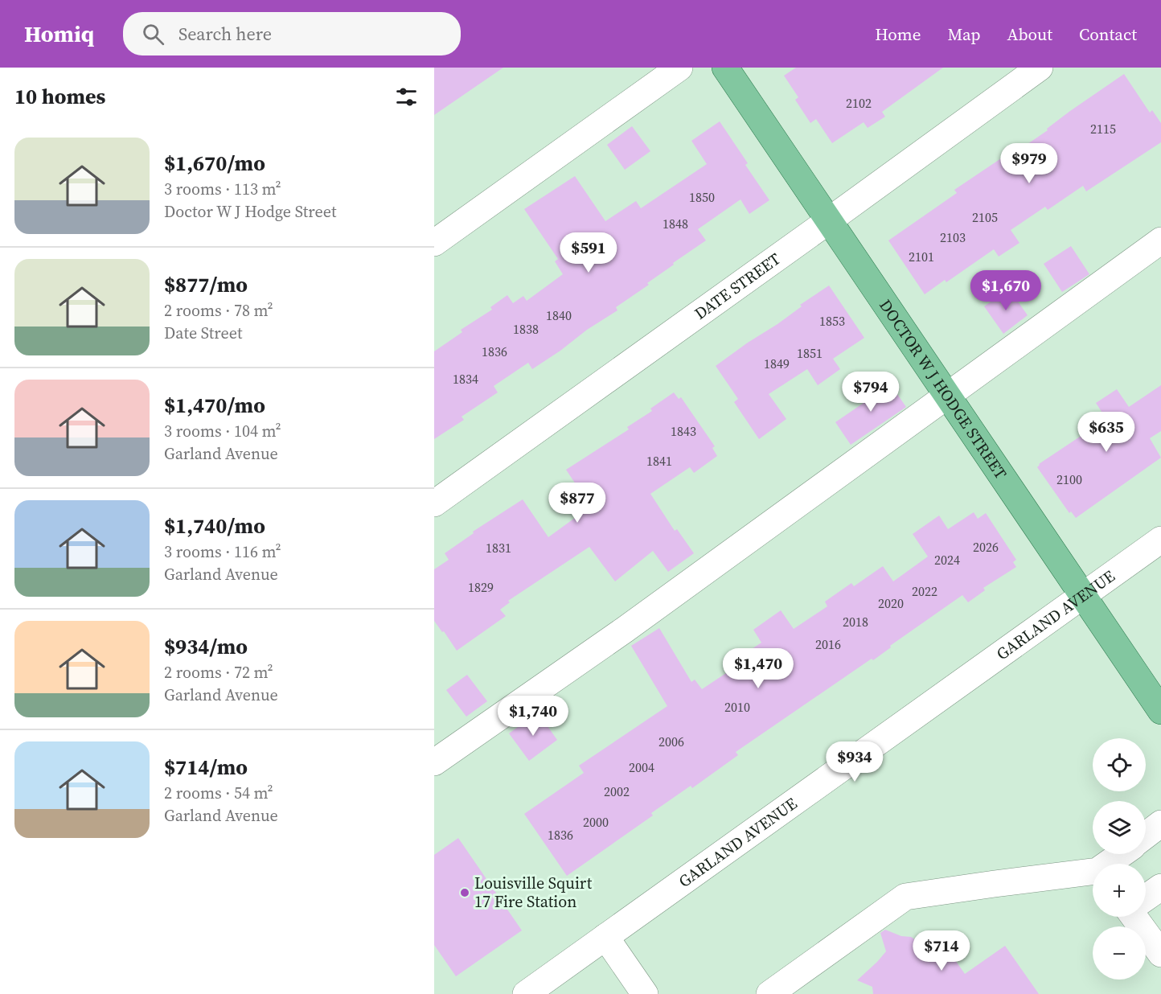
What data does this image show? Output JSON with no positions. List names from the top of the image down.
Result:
{
  "streets": {
    "main road": ["DOCTOR W J HODGE STREET"],
    "street": ["DATE STREET", "GARLAND AVENUE"]
  },
  "crossings": [
    ["DATE STREET", "DOCTOR W J HODGE STREET"],
    ["DOCTOR W J HODGE STREET", "GARLAND AVENUE"]
  ],
  "places": ["Louisville Squirt 17 Fire Station"],
  "house_numbers": [
    "2102",
    "2115",
    "1850",
    "2105",
    "1848",
    "2103",
    "2101",
    "1840",
    "1853",
    "1838",
    "1836",
    "1851",
    "1849",
    "1834",
    "1843",
    "1841",
    "2100",
    "2026",
    "1831",
    "2024",
    "1829",
    "2022",
    "2020",
    "2018",
    "2016",
    "2010",
    "2006",
    "2004",
    "2002",
    "2000",
    "1836"
  ],
  "page": {
    "header": "Homiq",
    "search": "Search here",
    "nav": [
      "Home",
      "Map",
      "About",
      "Contact"
    ],
    "heading": "10 homes",
    "list": [
      {
        "name": "$1,670/mo",
        "note": "3 rooms · 113 m² · Doctor W J Hodge Street"
      },
      {
        "name": "$877/mo",
        "note": "2 rooms · 78 m² · Date Street"
      },
      {
        "name": "$1,470/mo",
        "note": "3 rooms · 104 m² · Garland Avenue"
      },
      {
        "name": "$1,740/mo",
        "note": "3 rooms · 116 m² · Garland Avenue"
      },
      {
        "name": "$934/mo",
        "note": "2 rooms · 72 m² · Garland Avenue"
      },
      {
        "name": "$714/mo",
        "note": "2 rooms · 54 m² · Garland Avenue"
      }
    ],
    "price": [
      "$979",
      "$591",
      "$1,670",
      "$794",
      "$635",
      "$877",
      "$1,470",
      "$1,740",
      "$934",
      "$714"
    ],
    "map_buttons": ["+", "−"]
  }
}
